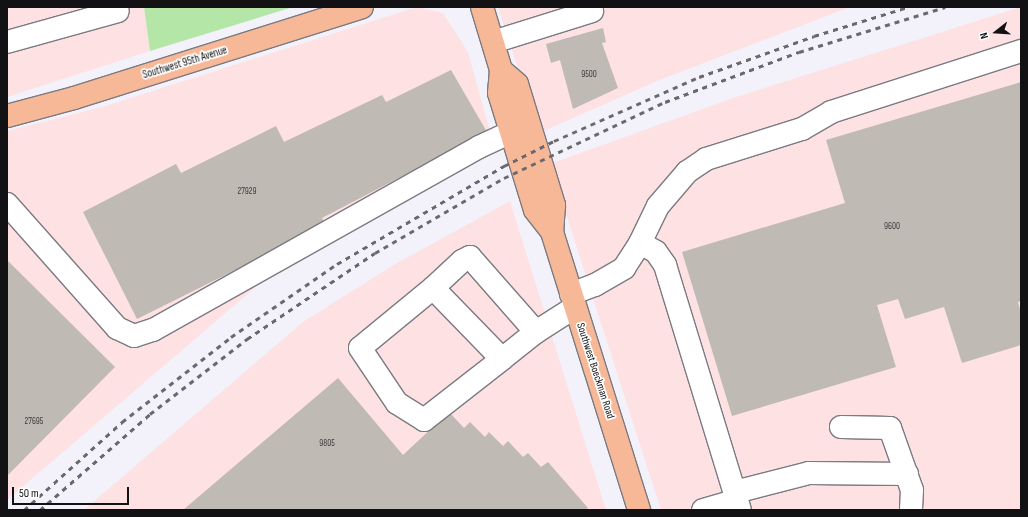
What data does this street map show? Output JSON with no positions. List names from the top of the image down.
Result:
{
  "streets": {
    "main road": ["Southwest 95th Avenue", "Southwest Boeckman Road"]
  },
  "house_numbers": [
    "9500",
    "27929",
    "9600",
    "27695",
    "9805"
  ],
  "scale_bar": "50 m",
  "north": "left"
}
